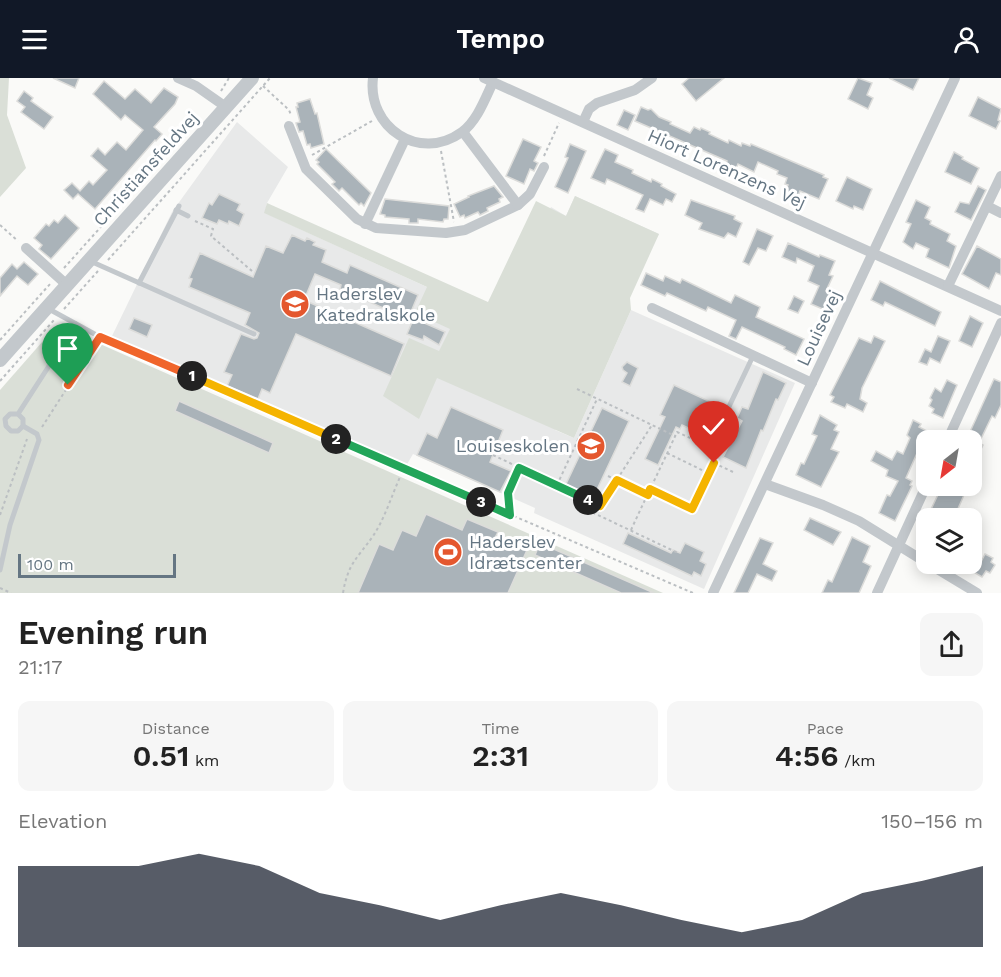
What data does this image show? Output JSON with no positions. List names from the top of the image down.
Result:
{
  "streets": {
    "street": ["Christiansfeldvej", "Hiort Lorenzens Vej", "Louisevej"]
  },
  "crossings": [
    ["Hiort Lorenzens Vej", "Louisevej"]
  ],
  "places": {
    "school or university": ["Haderslev Katedralskole", "Louiseskolen"],
    "sports": ["Haderslev Idrætscenter"]
  },
  "scale_bar": "100 m",
  "north": "bottom left",
  "page": {
    "header": "Tempo",
    "pins": [
      "1",
      "2",
      "4",
      "3"
    ],
    "scale": "100 m",
    "heading": ["Evening run", "21:17"],
    "stats": [
      ["Distance", "0.51 km"],
      ["Time", "2:31"],
      ["Pace", "4:56 /km"]
    ],
    "chart": ["Elevation", "150–156 m"]
  }
}
